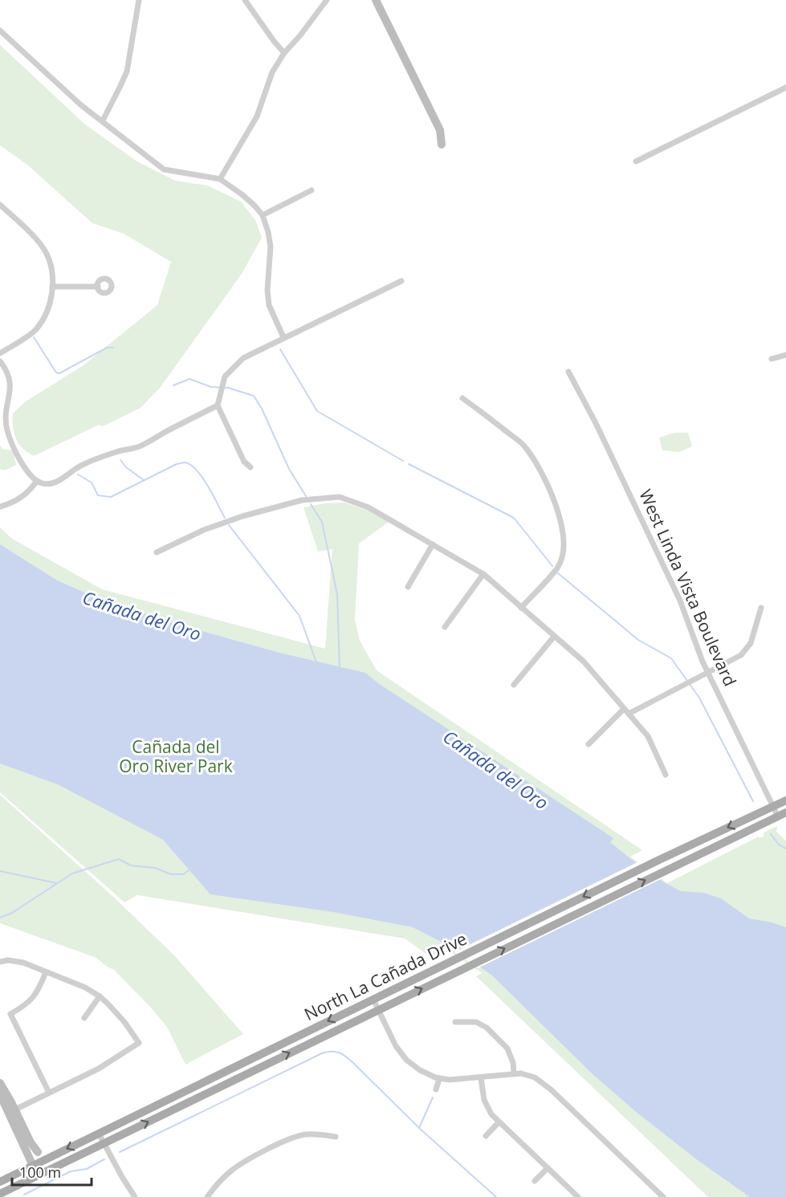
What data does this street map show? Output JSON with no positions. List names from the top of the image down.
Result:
{
  "streets": {
    "main road": ["North La Cañada Drive"],
    "street": ["West Linda Vista Boulevard"]
  },
  "crossings": [
    ["West Linda Vista Boulevard", "North La Cañada Drive"]
  ],
  "water": ["Cañada del Oro"],
  "parks": ["Cañada del Oro River Park"],
  "scale_bar": "100 m"
}
